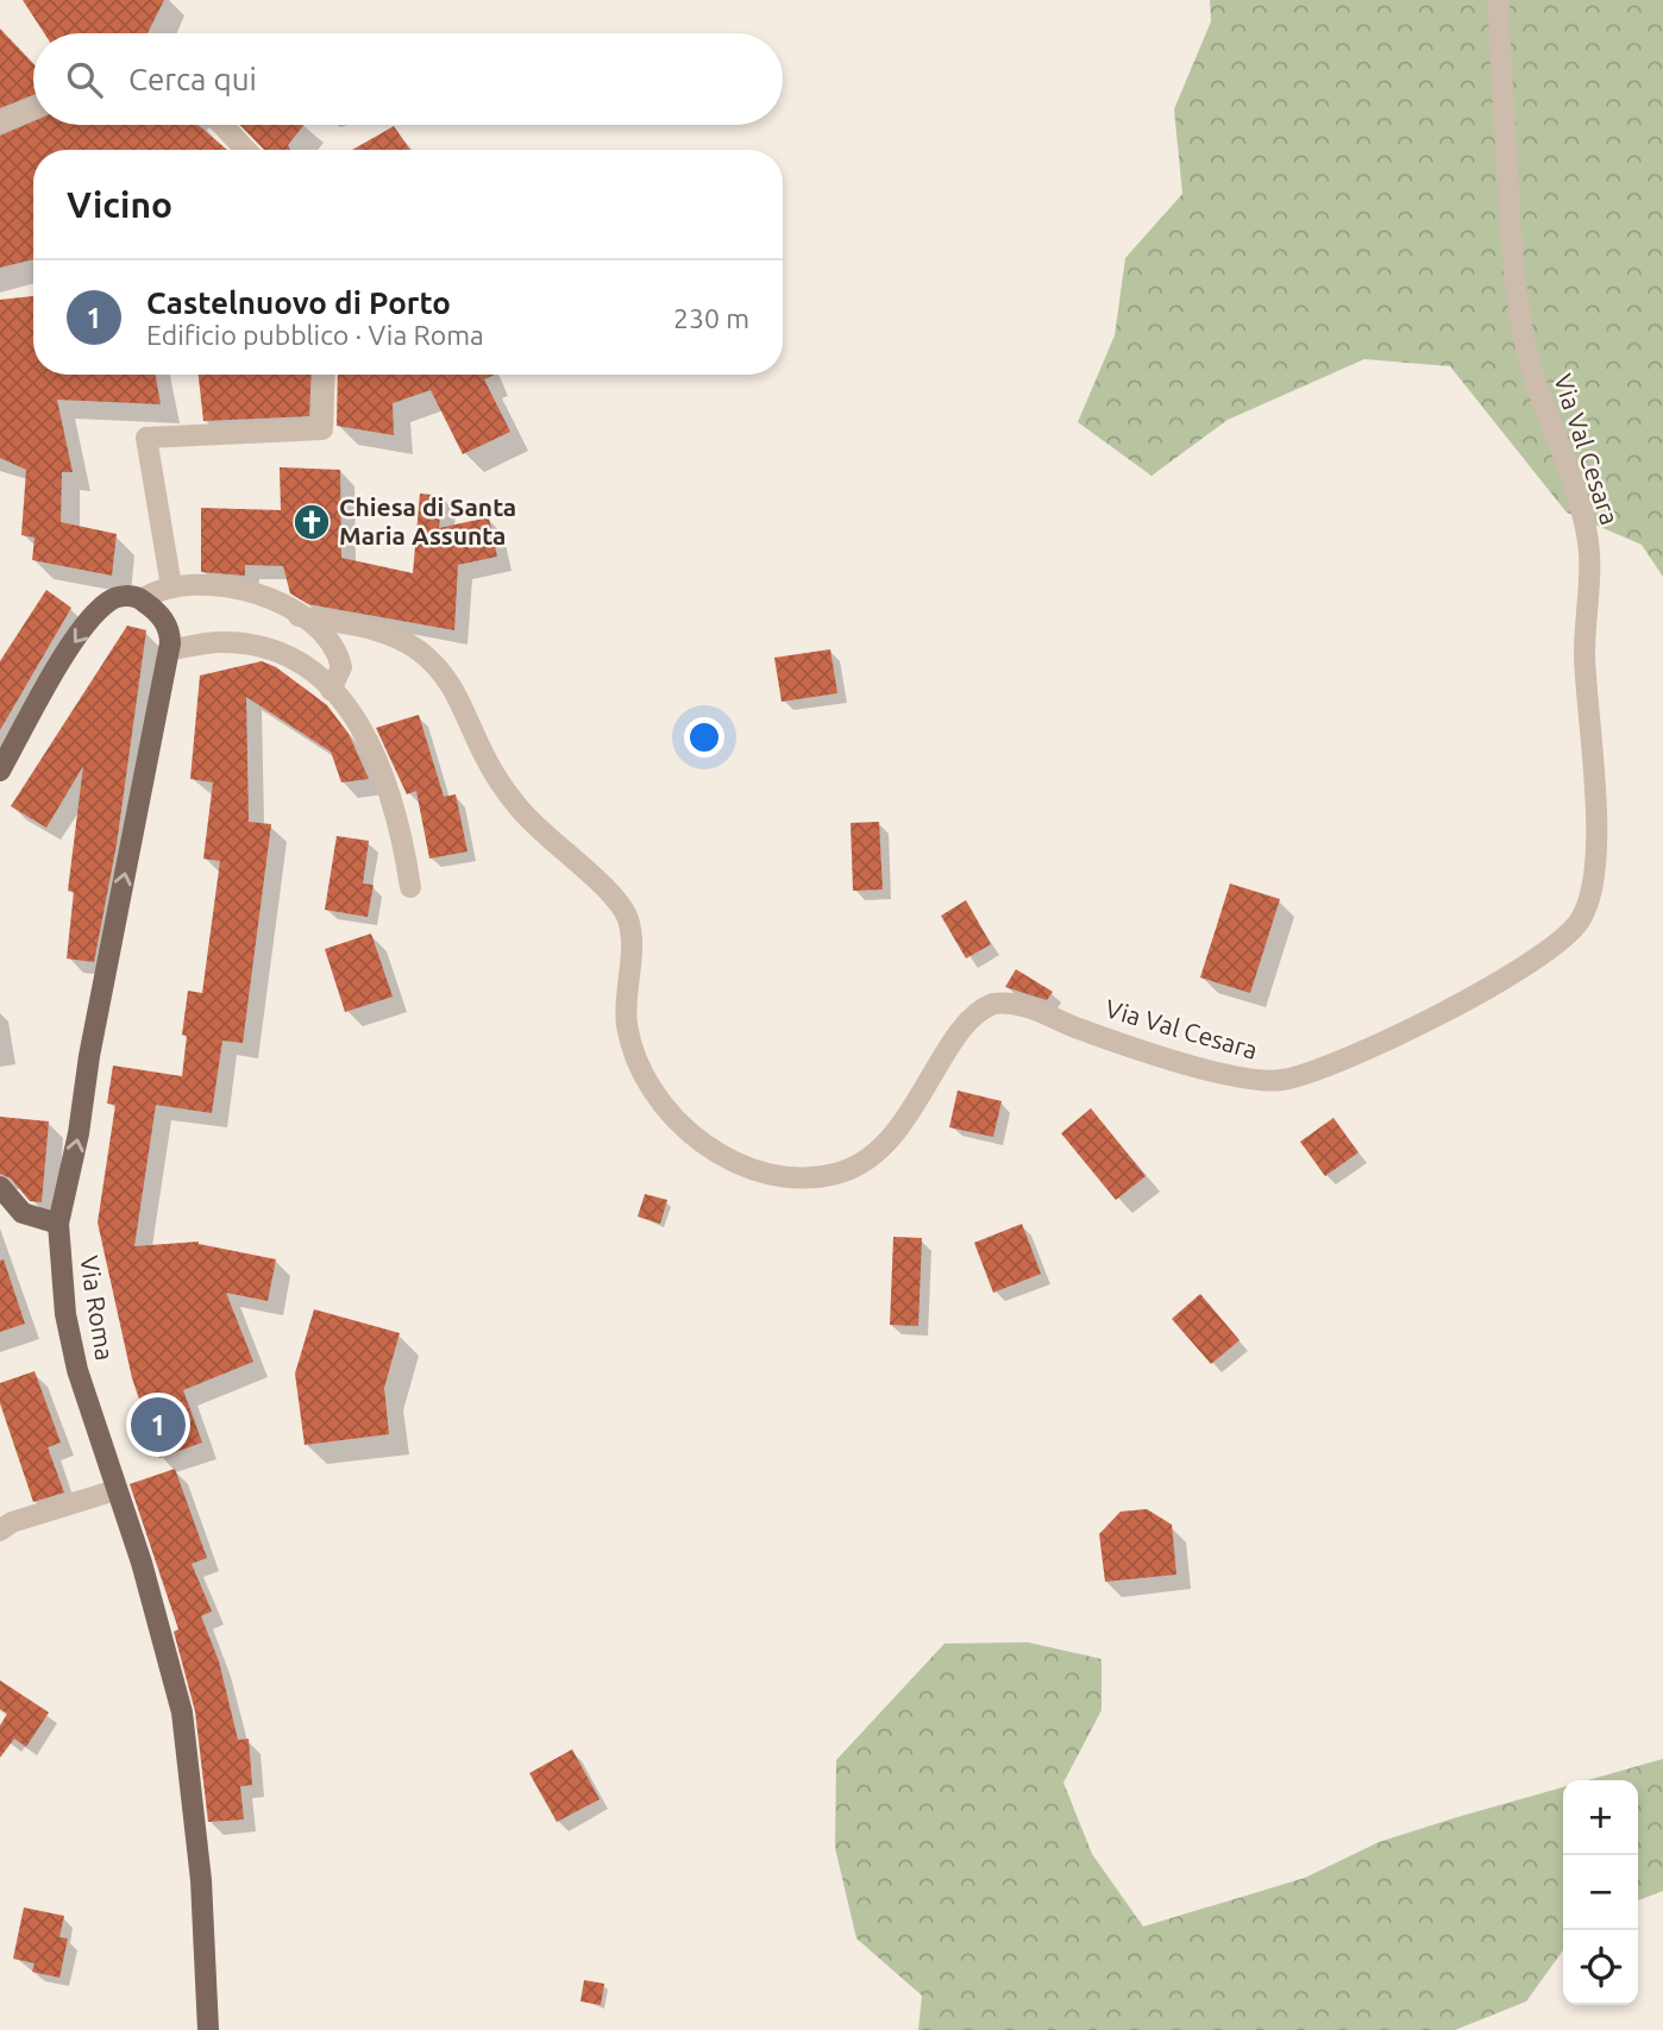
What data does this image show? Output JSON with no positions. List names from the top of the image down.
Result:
{
  "streets": {
    "main road": ["Via Roma"],
    "street": ["Via Val Cesara"]
  },
  "one_way": ["Via Roma"],
  "places": {
    "church": ["Chiesa di Santa Maria Assunta"]
  },
  "page": {
    "search": "Cerca qui",
    "heading": "Vicino",
    "list": [
      {
        "mark": "1",
        "name": "Castelnuovo di Porto",
        "note": "Edificio pubblico · Via Roma",
        "value": "230 m"
      }
    ],
    "pins": "1",
    "map_buttons": ["+", "−"]
  }
}
